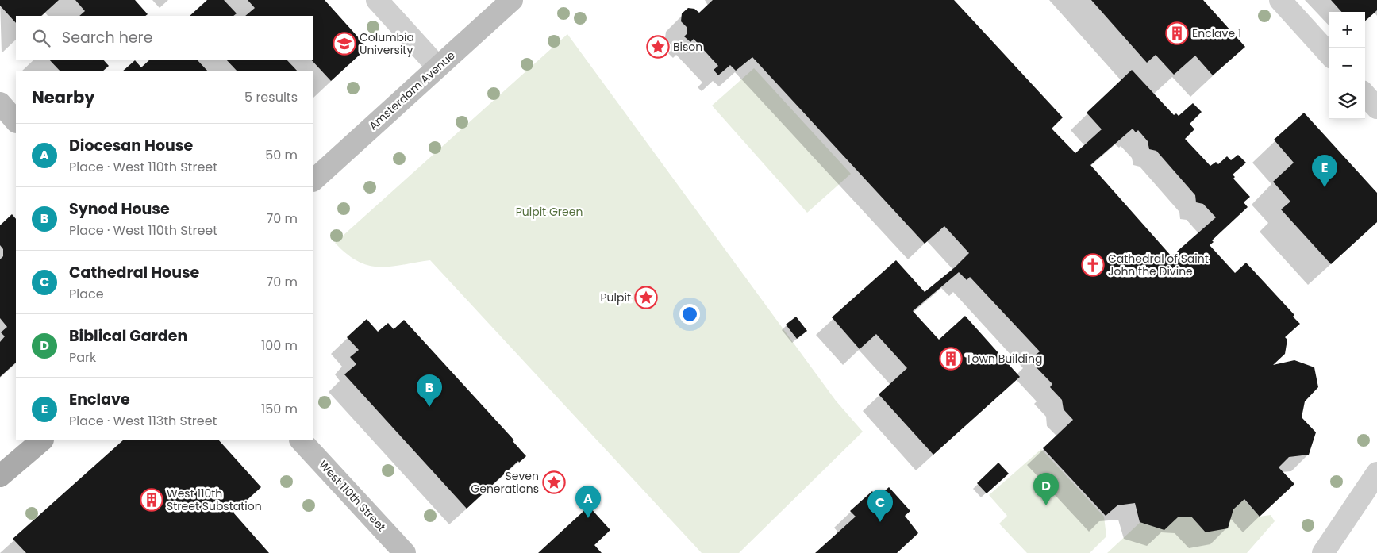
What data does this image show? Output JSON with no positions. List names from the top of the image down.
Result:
{
  "streets": {
    "main road": ["Amsterdam Avenue", "West 110th Street"]
  },
  "parks": ["Pulpit Green"],
  "places": {
    "building": ["Enclave 1", "Town Building", "West 110th Street Substation"],
    "school or university": ["Columbia University"],
    "place": ["Bison", "Pulpit", "Seven Generations"],
    "church": ["Cathedral of Saint John the Divine"]
  },
  "page": {
    "map_buttons": ["+", "−"],
    "search": "Search here",
    "heading": ["Nearby", "5 results"],
    "list": [
      {
        "mark": "A",
        "name": "Diocesan House",
        "note": "Place · West 110th Street",
        "value": "50 m"
      },
      {
        "mark": "B",
        "name": "Synod House",
        "note": "Place · West 110th Street",
        "value": "70 m"
      },
      {
        "mark": "C",
        "name": "Cathedral House",
        "note": "Place",
        "value": "70 m"
      },
      {
        "mark": "D",
        "name": "Biblical Garden",
        "note": "Park",
        "value": "100 m"
      },
      {
        "mark": "E",
        "name": "Enclave",
        "note": "Place · West 113th Street",
        "value": "150 m"
      }
    ],
    "pins": [
      "E",
      "B",
      "D",
      "A",
      "C"
    ]
  }
}
